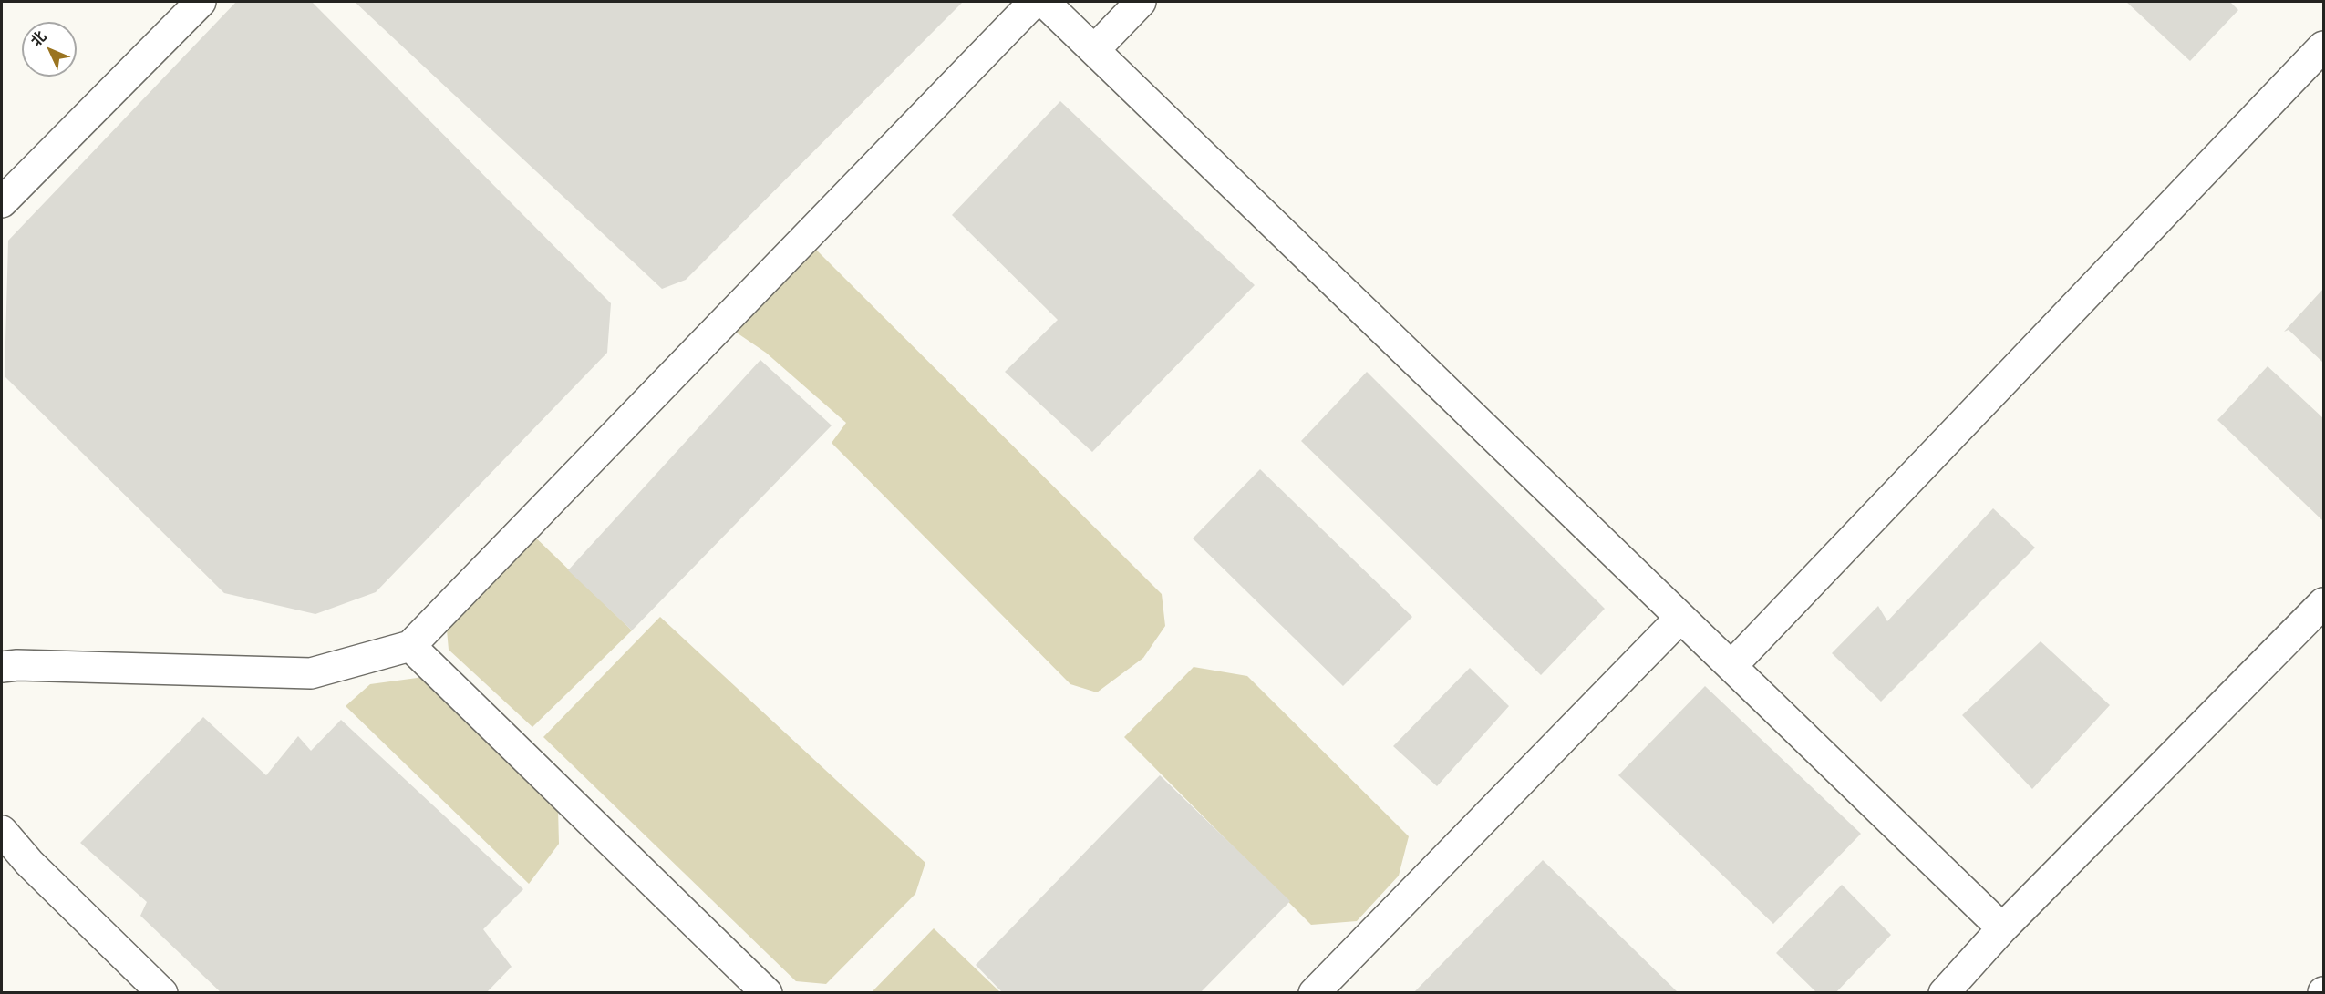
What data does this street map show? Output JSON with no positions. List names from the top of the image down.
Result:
{
  "north": "top left"
}
